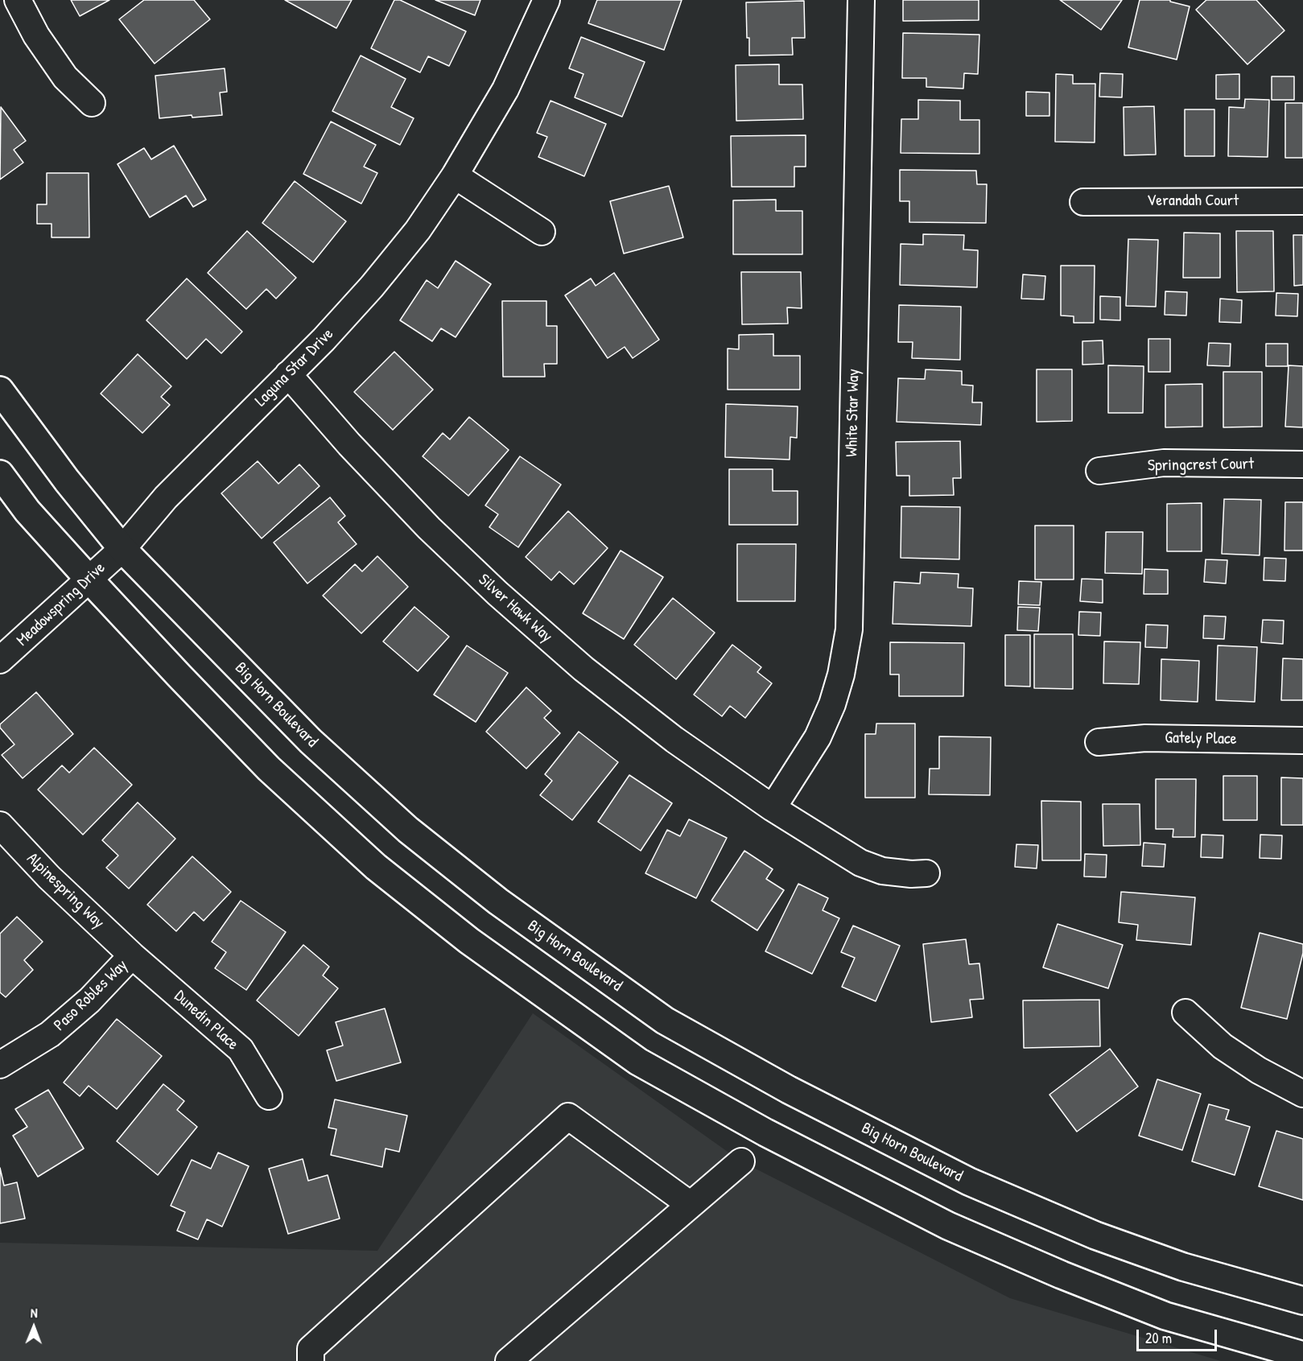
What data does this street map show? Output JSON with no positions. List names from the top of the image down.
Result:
{
  "streets": {
    "main road": ["Big Horn Boulevard"],
    "street": [
      "Verandah Court",
      "Laguna Star Drive",
      "White Star Way",
      "Springcrest Court",
      "Meadowspring Drive",
      "Silver Hawk Way",
      "Gately Place",
      "Alpinespring Way",
      "Paso Robles Way",
      "Dunedin Place"
    ]
  },
  "crossings": [
    ["Laguna Star Drive", "Meadowspring Drive"],
    ["Laguna Star Drive", "Silver Hawk Way"],
    ["Laguna Star Drive", "Big Horn Boulevard"],
    ["White Star Way", "Silver Hawk Way"],
    ["Meadowspring Drive", "Big Horn Boulevard"],
    ["Alpinespring Way", "Paso Robles Way"],
    ["Alpinespring Way", "Dunedin Place"],
    ["Paso Robles Way", "Dunedin Place"]
  ],
  "scale_bar": "20 m",
  "north": "top"
}
